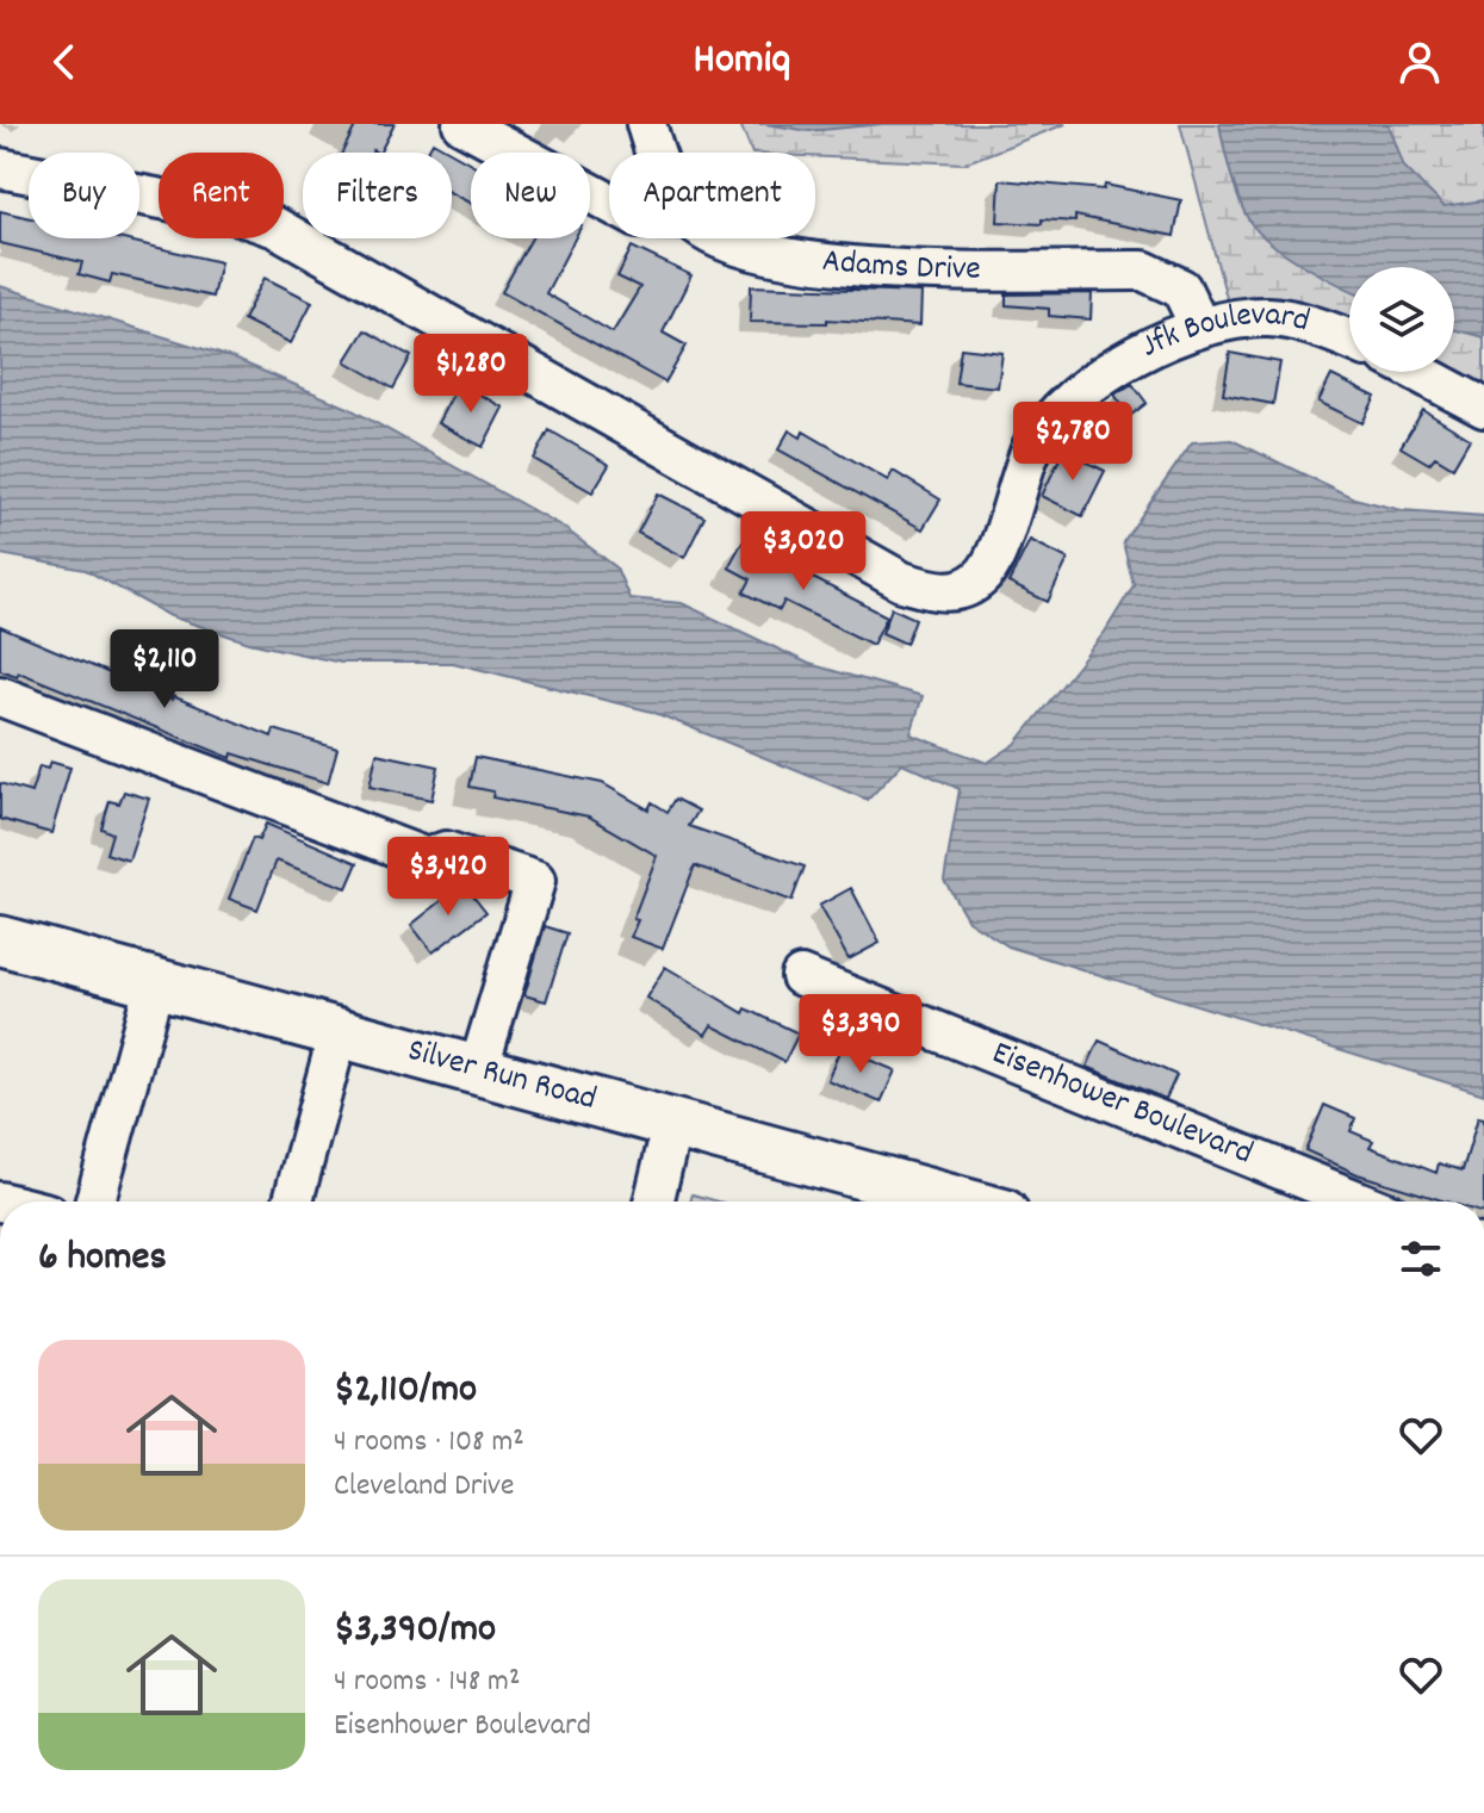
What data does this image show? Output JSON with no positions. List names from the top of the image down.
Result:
{
  "streets": {
    "main road": ["Silver Run Road"],
    "street": ["Adams Drive", "Jfk Boulevard", "Eisenhower Boulevard"]
  },
  "crossings": [
    ["Adams Drive", "Jfk Boulevard"]
  ],
  "page": {
    "header": "Homiq",
    "chip": [
      "Buy",
      "Rent",
      "Filters",
      "New",
      "Apartment"
    ],
    "price": [
      "$1,280",
      "$2,780",
      "$3,020",
      "$2,110",
      "$3,420",
      "$3,390"
    ],
    "heading": "6 homes",
    "list": [
      {
        "name": "$2,110/mo",
        "note": "4 rooms · 108 m² · Cleveland Drive"
      },
      {
        "name": "$3,390/mo",
        "note": "4 rooms · 148 m² · Eisenhower Boulevard"
      }
    ]
  }
}
